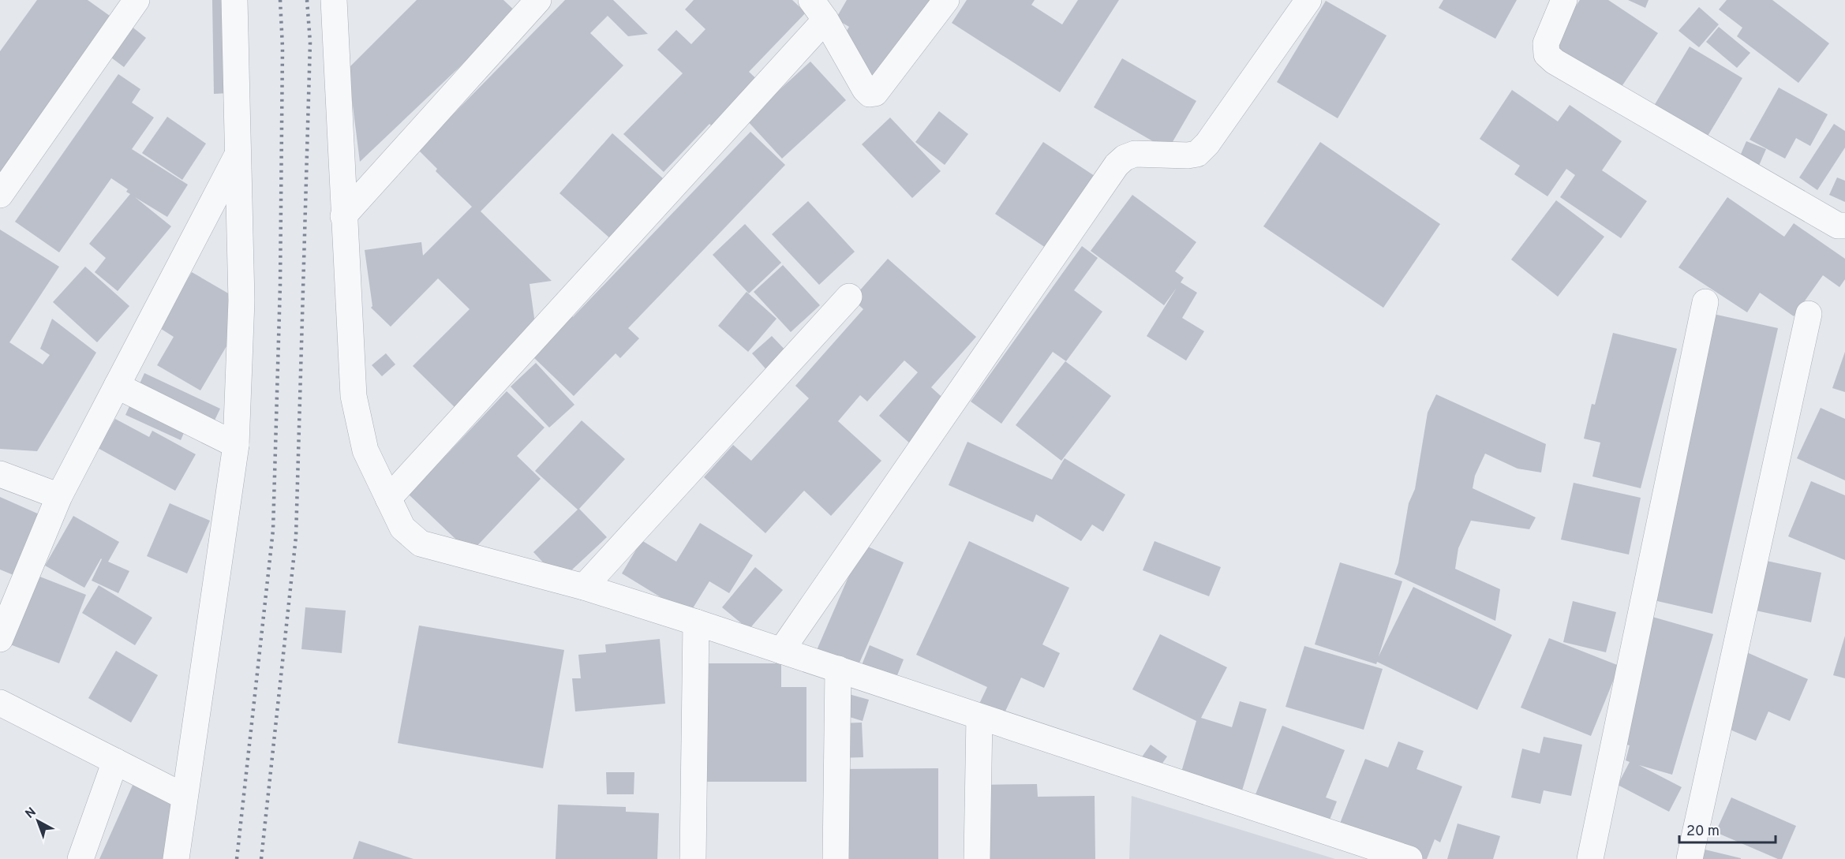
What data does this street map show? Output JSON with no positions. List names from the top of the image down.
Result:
{
  "scale_bar": "20 m",
  "north": "top left"
}
